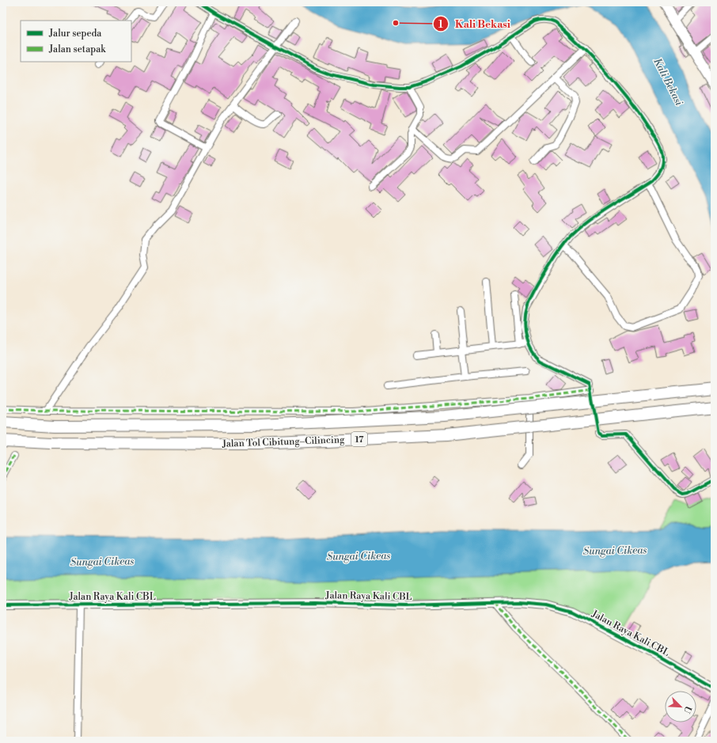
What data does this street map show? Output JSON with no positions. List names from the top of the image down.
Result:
{
  "streets": {
    "highway": ["17", "Jalan Tol Cibitung–Cilincing"],
    "street": ["Jalan Raya Kali CBL"]
  },
  "water": ["Kali Bekasi", "Sungai Cikeas"],
  "places": ["Kali Bekasi"],
  "legend": ["Jalur sepeda", "Jalan setapak"],
  "north": "bottom right"
}
